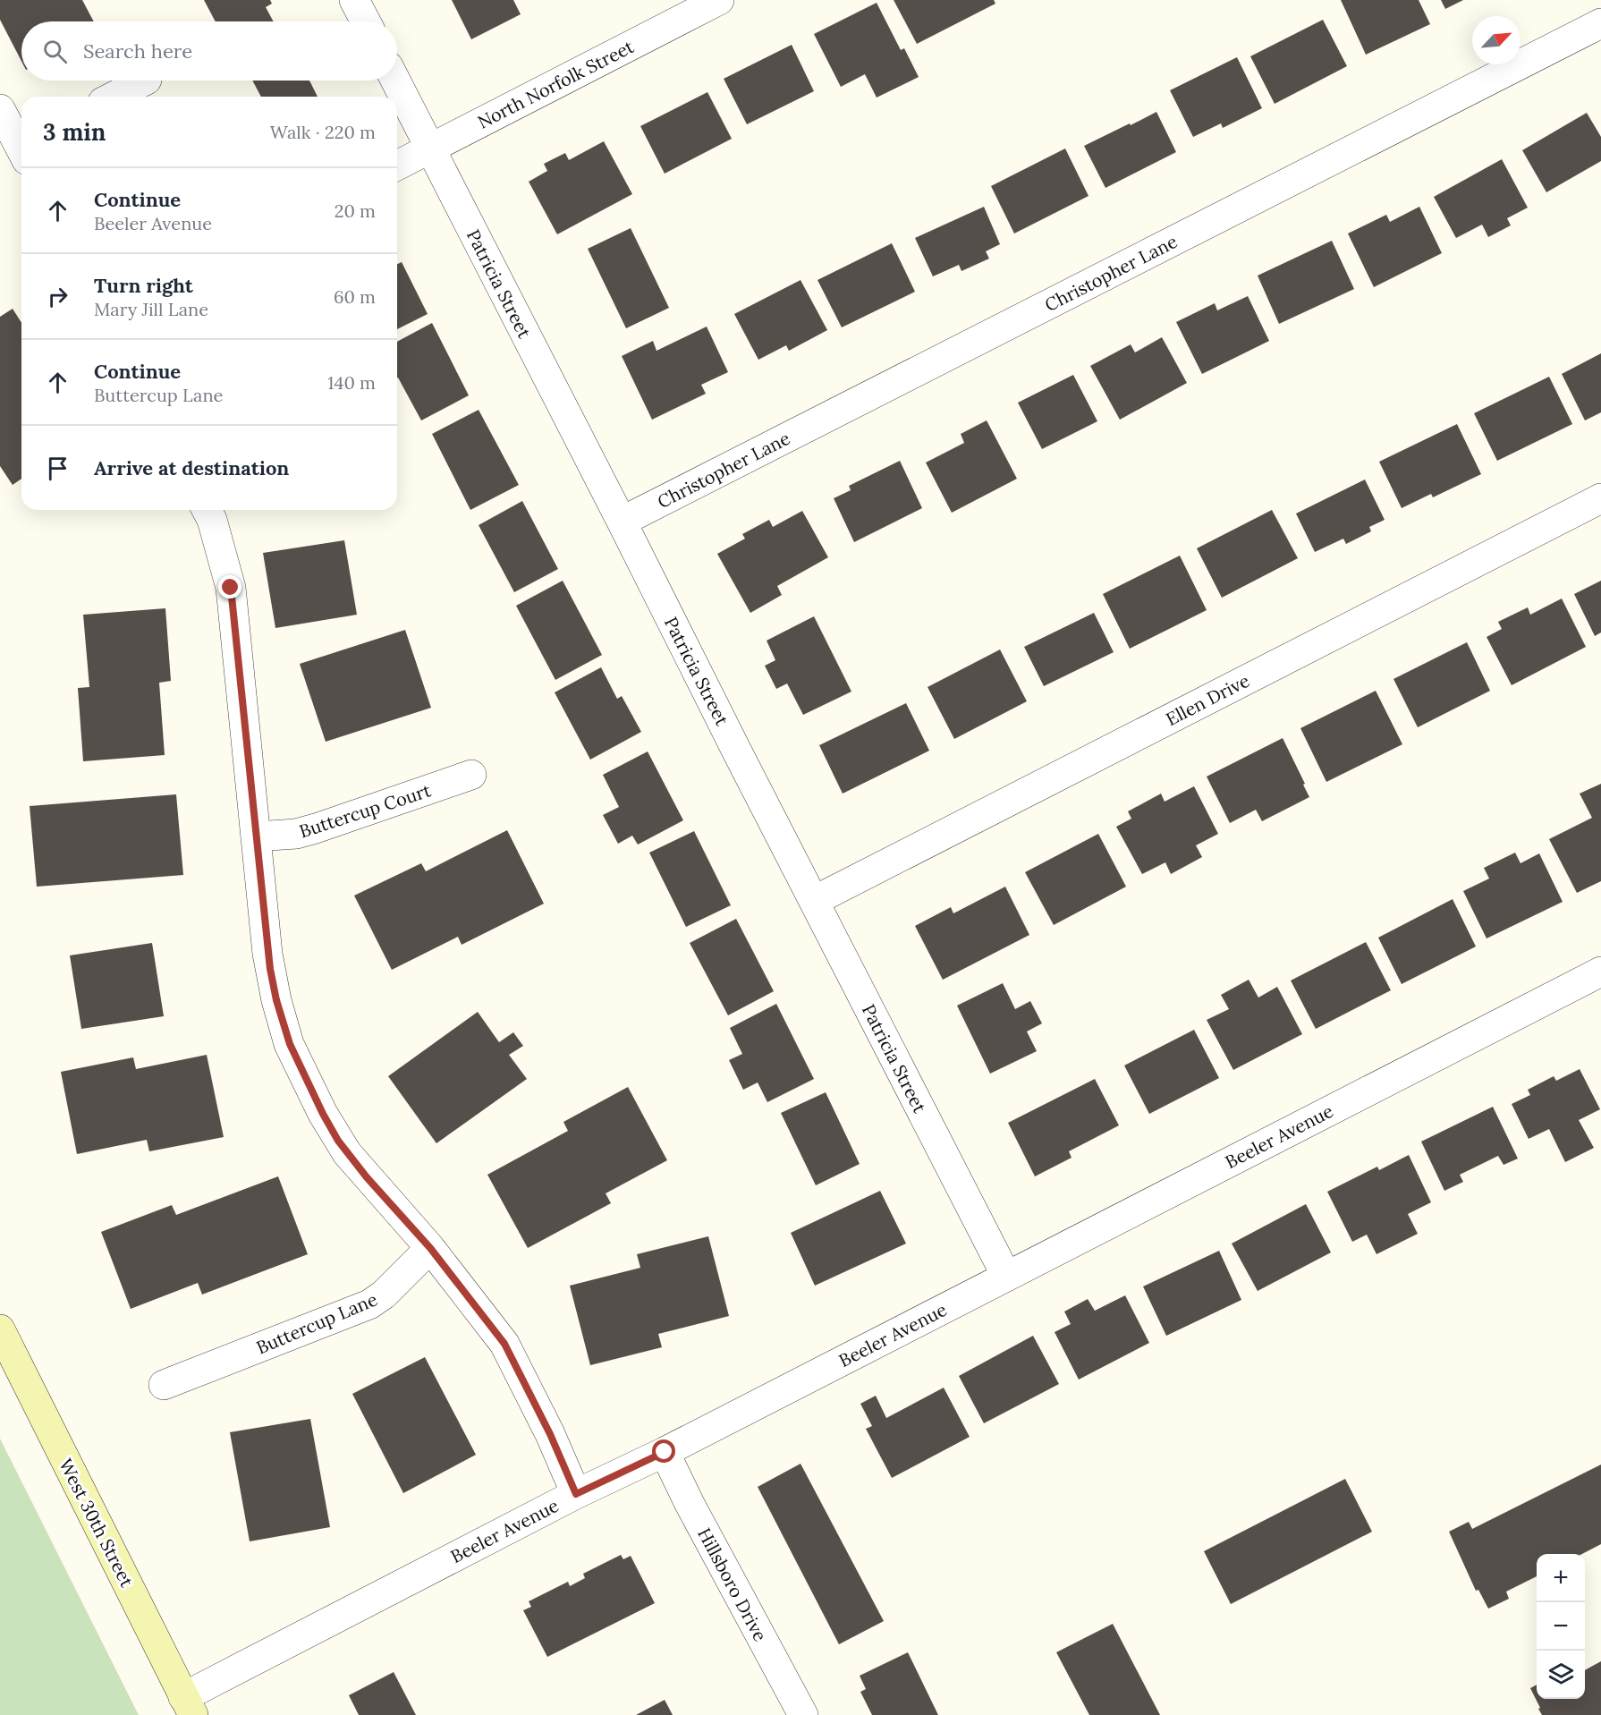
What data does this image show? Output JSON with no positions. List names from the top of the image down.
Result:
{
  "streets": {
    "street": [
      "North Norfolk Street",
      "Christopher Lane",
      "Patricia Street",
      "Ellen Drive",
      "Buttercup Court",
      "Beeler Avenue",
      "Buttercup Lane",
      "West 30th Street",
      "Hillsboro Drive"
    ]
  },
  "crossings": [
    ["North Norfolk Street", "Patricia Street"],
    ["Christopher Lane", "Patricia Street"],
    ["Patricia Street", "Ellen Drive"],
    ["Patricia Street", "Beeler Avenue"],
    ["Beeler Avenue", "West 30th Street"],
    ["Beeler Avenue", "Hillsboro Drive"]
  ],
  "north": "top right",
  "page": {
    "search": "Search here",
    "heading": ["3 min", "Walk · 220 m"],
    "list": [
      ["Continue", "Beeler Avenue", "20 m"],
      ["Turn right", "Mary Jill Lane", "60 m"],
      ["Continue", "Buttercup Lane", "140 m"],
      "Arrive at destination"
    ],
    "map_buttons": ["+", "−"]
  }
}
